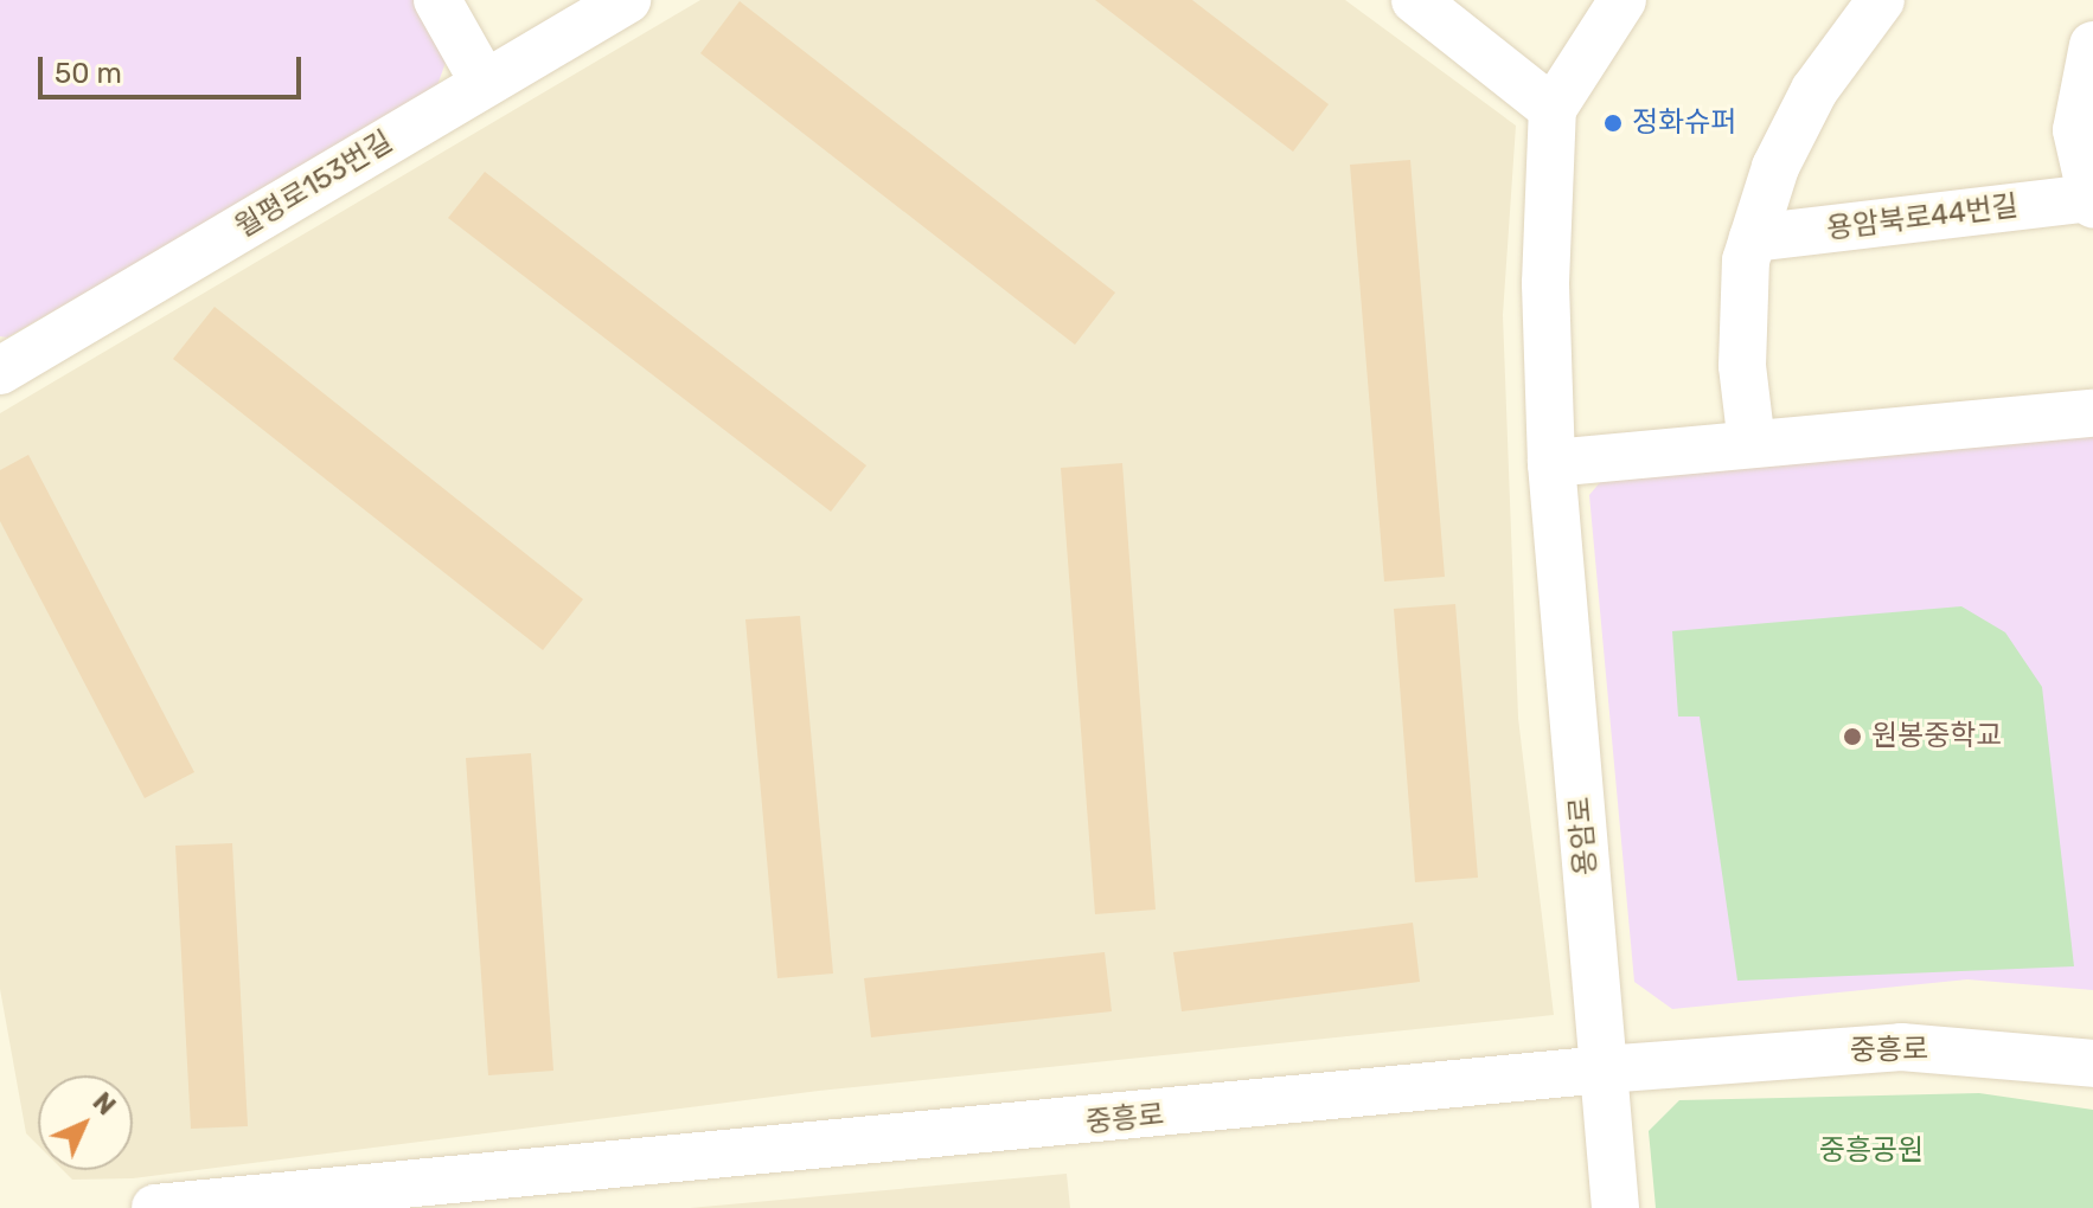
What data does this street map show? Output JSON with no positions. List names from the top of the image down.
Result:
{
  "streets": {
    "street": [
      "월평로153번길",
      "용암북로44번길",
      "용암로",
      "중흥로"
    ]
  },
  "crossings": [
    ["용암로", "중흥로"]
  ],
  "parks": ["중흥공원"],
  "places": ["정화슈퍼", "원봉중학교"],
  "scale_bar": "50 m",
  "north": "top right"
}
